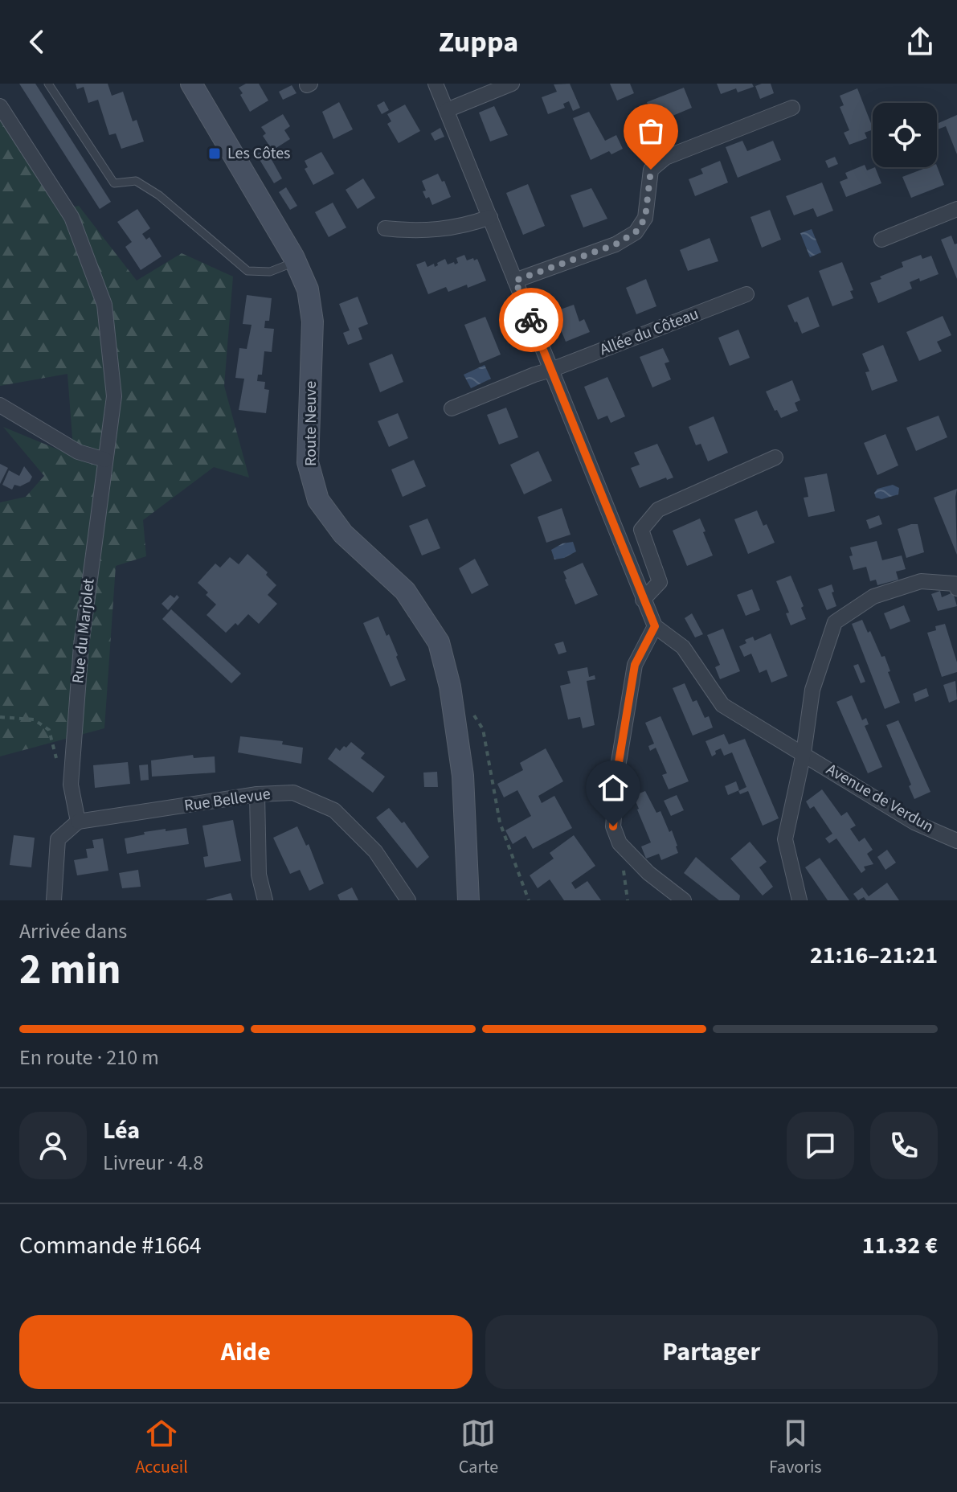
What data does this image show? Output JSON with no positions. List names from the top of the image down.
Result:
{
  "streets": {
    "street": [
      "Allée du Côteau",
      "Route Neuve",
      "Rue du Marjolet",
      "Avenue de Verdun",
      "Rue Bellevue"
    ]
  },
  "crossings": [
    ["Allée du Côteau", "Avenue de Verdun"],
    ["Rue du Marjolet", "Rue Bellevue"]
  ],
  "places": {
    "transit": ["Les Côtes"]
  },
  "page": {
    "header": "Zuppa",
    "heading": ["2 min", "Arrivée dans", "21:16–21:21"],
    "panel": [
      "Léa",
      "Livreur · 4.8",
      "Commande #1664",
      "11.32 €"
    ],
    "bar": "En route · 210 m",
    "buttons": ["Aide", "Partager"],
    "tabs": ["Accueil", "Carte", "Favoris"]
  }
}
